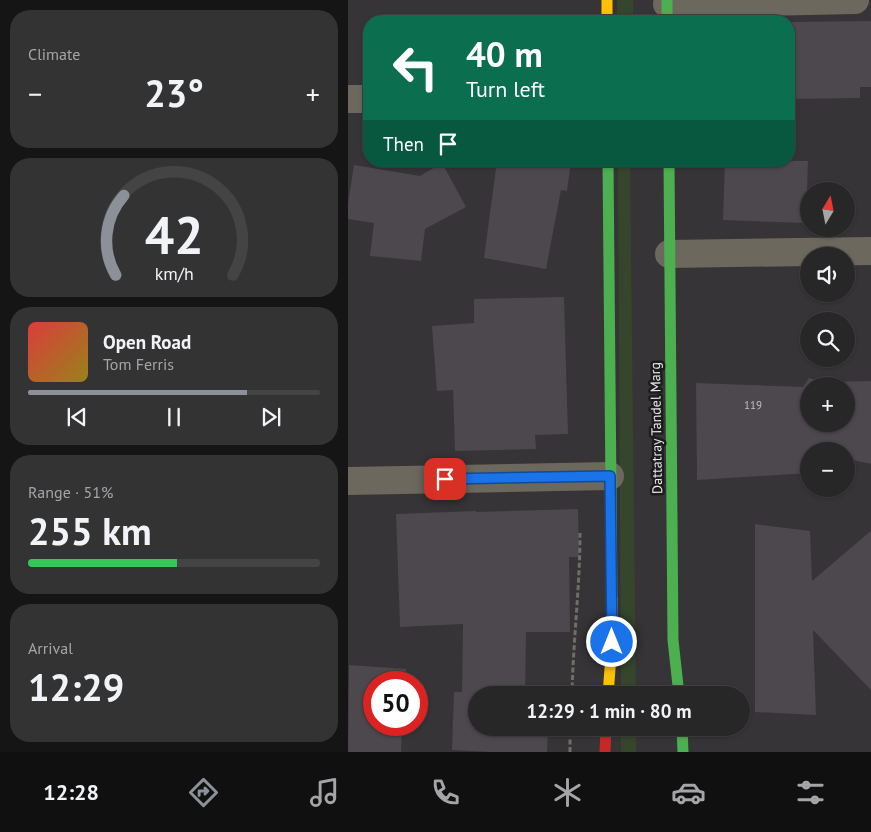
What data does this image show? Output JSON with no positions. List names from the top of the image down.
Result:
{
  "streets": {
    "main road": ["Dattatray Tandel Marg"]
  },
  "house_numbers": ["119"],
  "north": "top",
  "page": {
    "tile": [
      "Climate",
      ["Range · 51%", "255 km"],
      ["Arrival", "12:29"]
    ],
    "turn": ["40 m", "Turn left"],
    "heat": ["−", "23°", "+"],
    "then": "Then",
    "map_buttons": ["+", "−"],
    "song": ["Open Road", "Tom Ferris"],
    "limit": "50",
    "trip": "12:29 · 1 min · 80 m",
    "tabs": "12:28",
    "gauge": ["42", "km/h"]
  }
}
